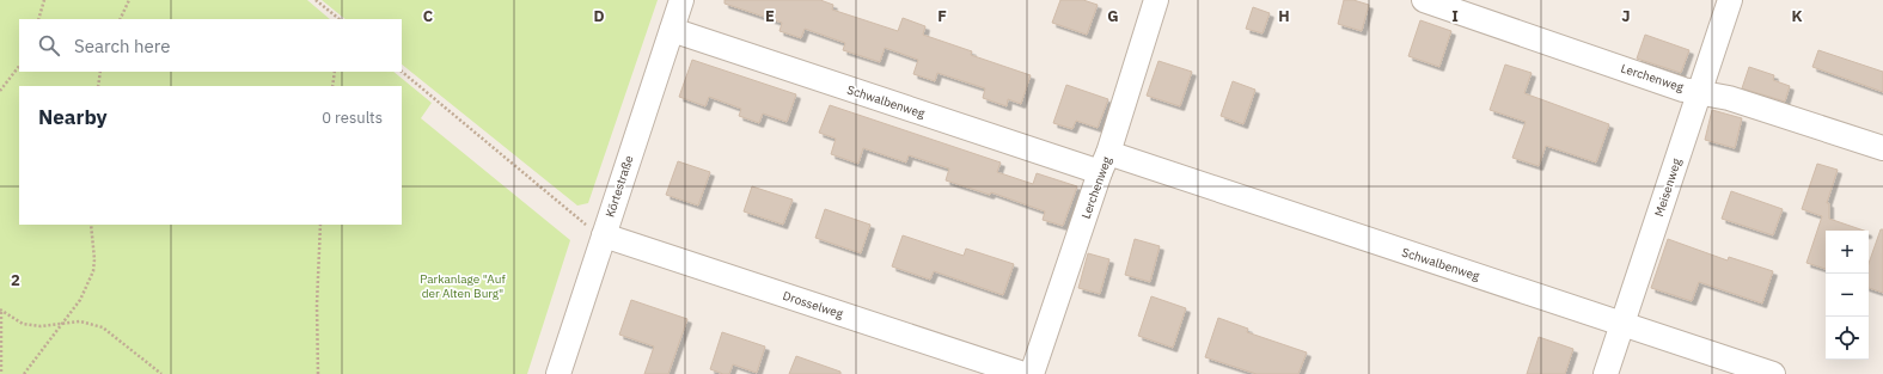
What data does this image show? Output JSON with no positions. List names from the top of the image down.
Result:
{
  "streets": {
    "street": [
      "Lerchenweg",
      "Schwalbenweg",
      "Körtestraße",
      "Meisenweg",
      "Drosselweg"
    ]
  },
  "crossings": [
    ["Lerchenweg", "Schwalbenweg"],
    ["Lerchenweg", "Meisenweg"],
    ["Schwalbenweg", "Körtestraße"],
    ["Schwalbenweg", "Meisenweg"],
    ["Körtestraße", "Drosselweg"]
  ],
  "parks": ["Parkanlage \"Auf der Alten Burg\""],
  "page": {
    "search": "Search here",
    "heading": ["Nearby", "0 results"],
    "map_buttons": ["+", "−"]
  },
  "grid": {
    "columns": [
      "C",
      "D",
      "E",
      "F",
      "G",
      "H",
      "I",
      "J",
      "K"
    ],
    "rows": ["2"]
  }
}
